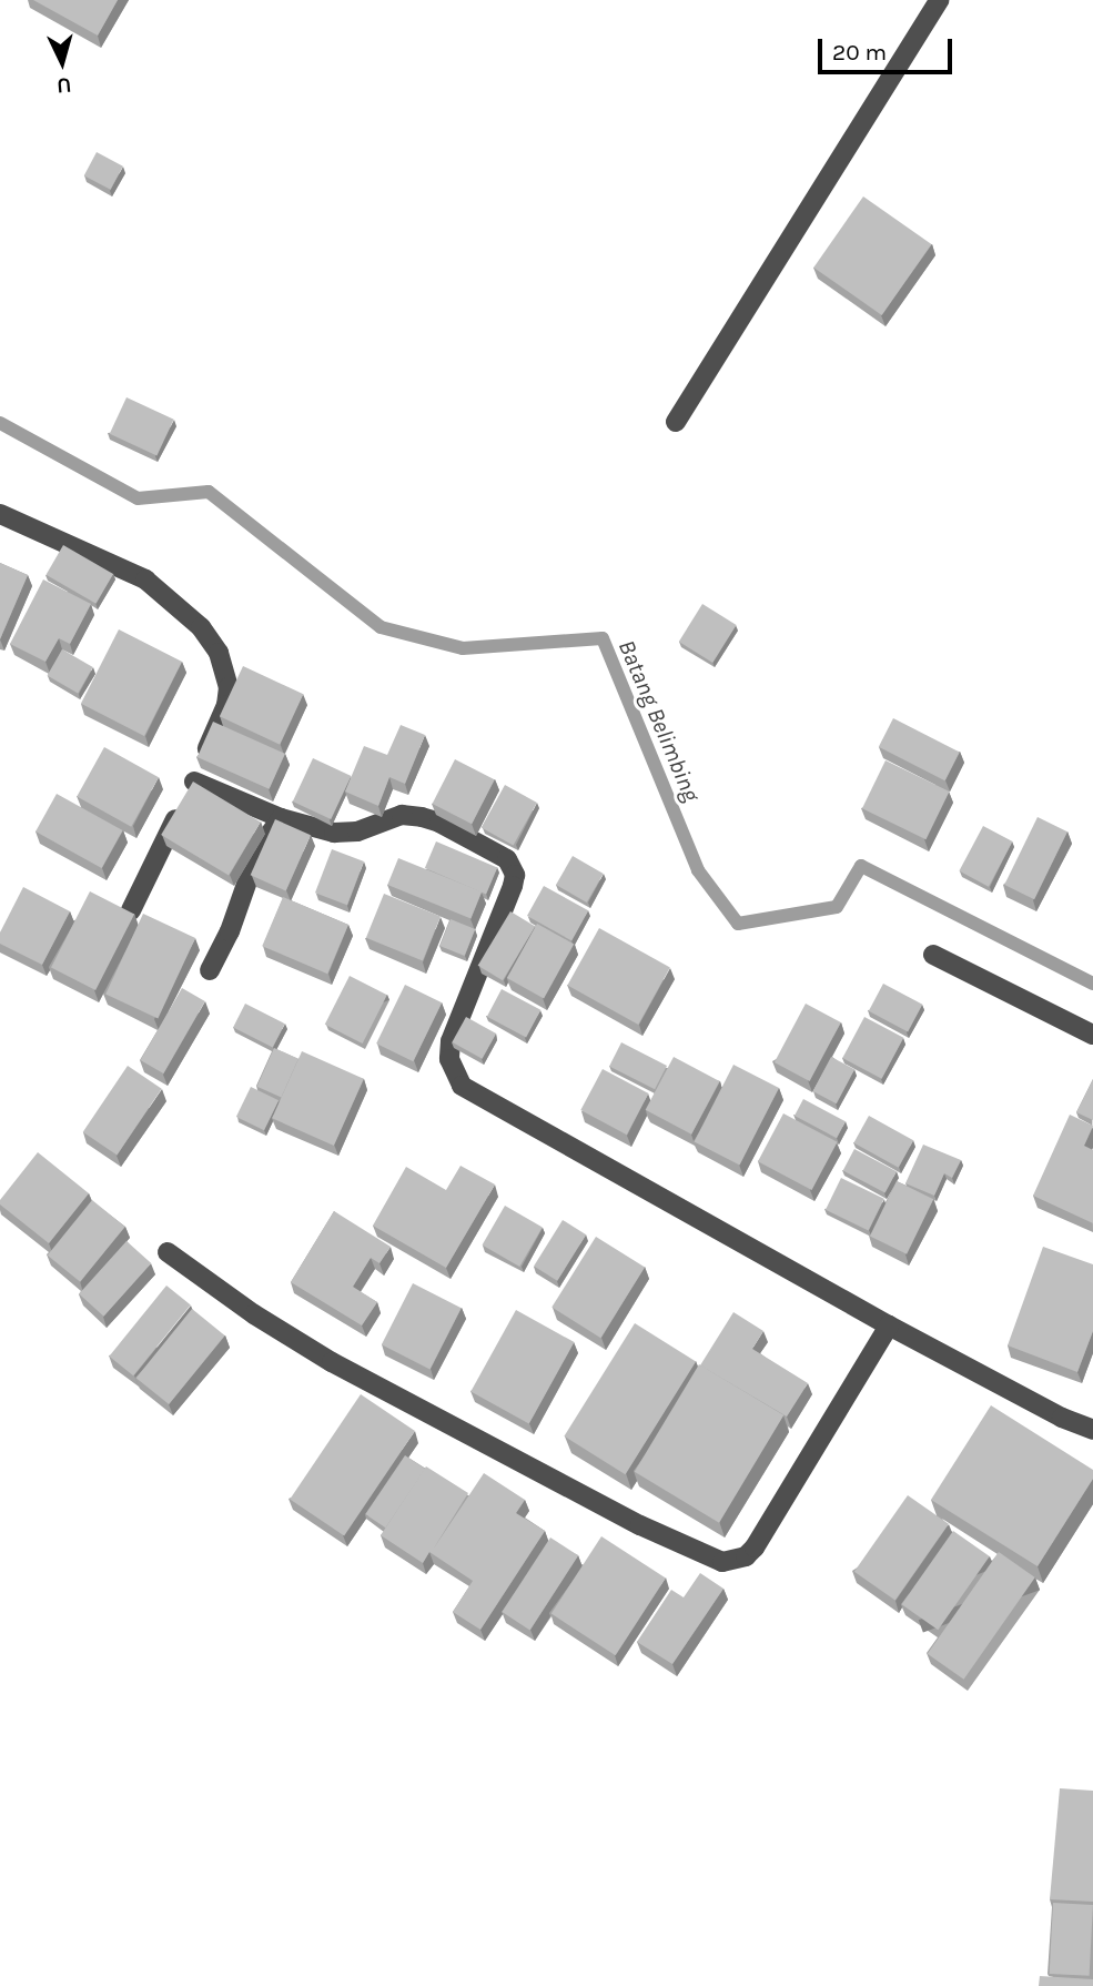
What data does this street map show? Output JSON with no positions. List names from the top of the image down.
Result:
{
  "water": ["Batang Belimbing"],
  "scale_bar": "20 m",
  "north": "bottom"
}
